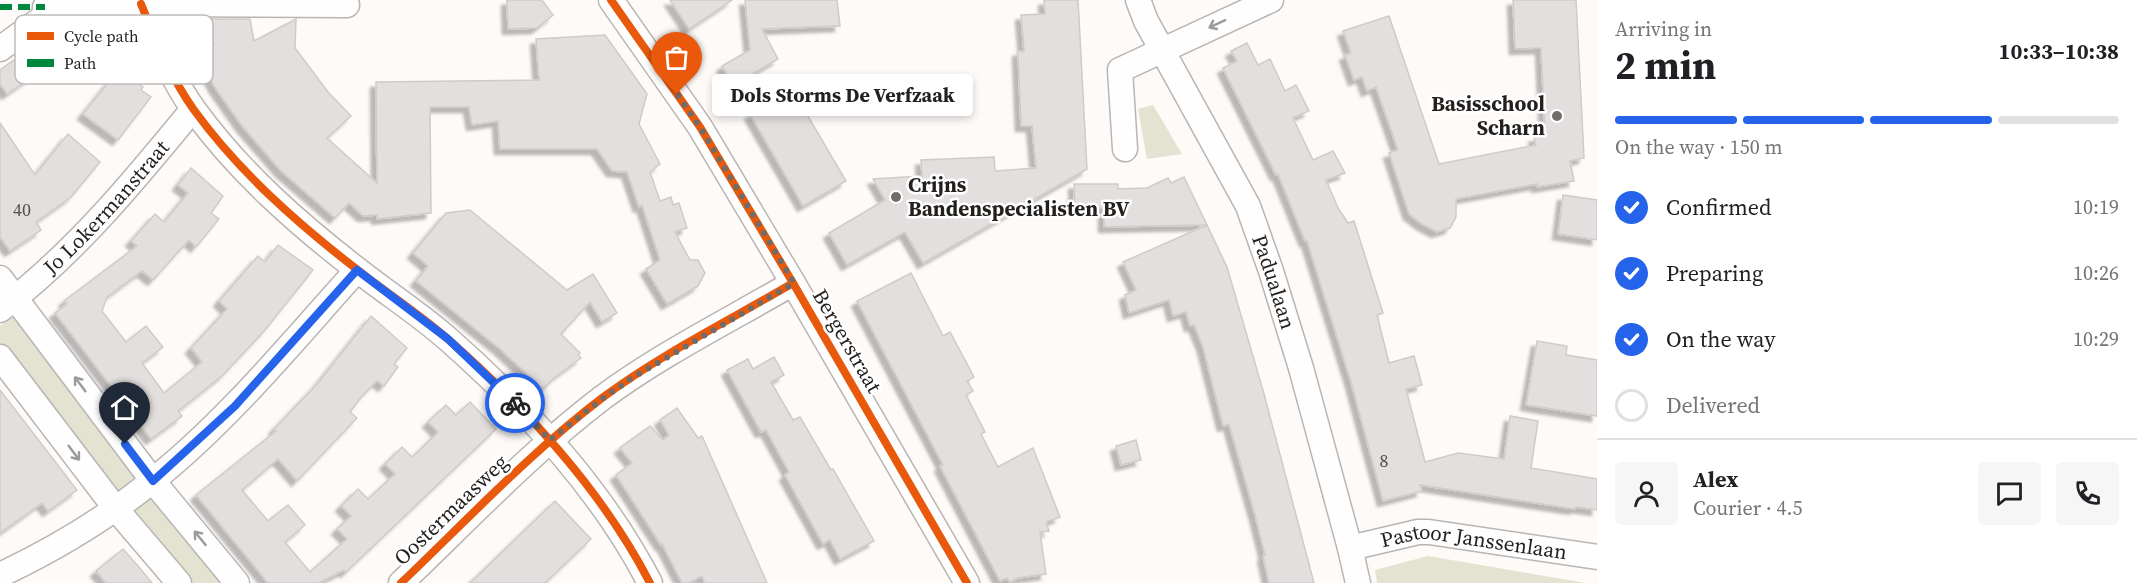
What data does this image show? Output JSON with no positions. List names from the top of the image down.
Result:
{
  "streets": {
    "street": [
      "Jo Lokermanstraat",
      "Padualaan",
      "Bergerstraat",
      "Oostermaasweg",
      "Pastoor Janssenlaan"
    ]
  },
  "crossings": [
    ["Padualaan", "Pastoor Janssenlaan"],
    ["Bergerstraat", "Oostermaasweg"]
  ],
  "places": ["Dols Storms De Verfzaak", "Basisschool Scharn", "Crijns Bandenspecialisten BV"],
  "house_numbers": ["40", "8"],
  "legend": ["Cycle path", "Path"],
  "page": {
    "heading": ["2 min", "Arriving in", "10:33–10:38"],
    "panel": ["Alex", "Courier · 4.5"],
    "bubble": "Dols Storms De Verfzaak",
    "bar": "On the way · 150 m",
    "list": [
      ["Confirmed", "10:19"],
      ["Preparing", "10:26"],
      ["On the way", "10:29"],
      "Delivered"
    ]
  }
}
